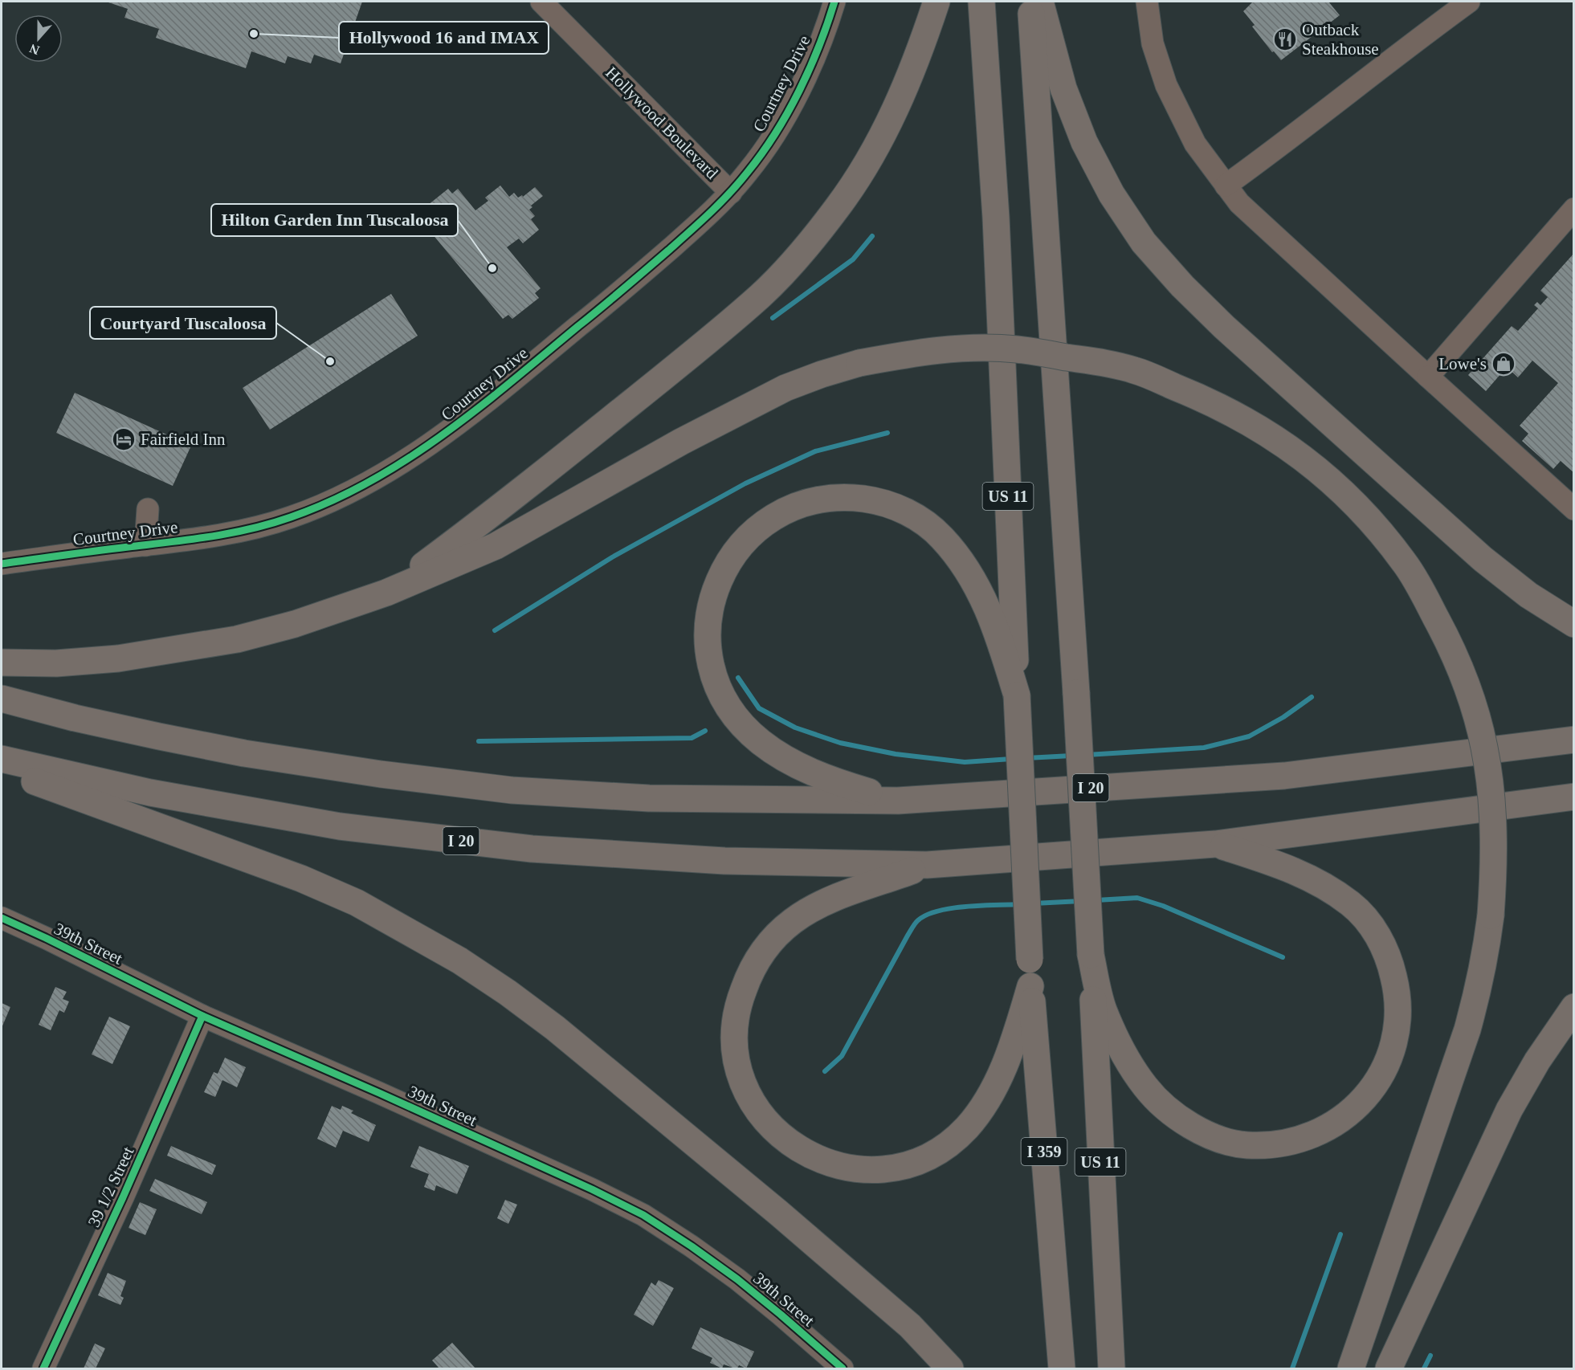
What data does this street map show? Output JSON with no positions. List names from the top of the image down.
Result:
{
  "streets": {
    "highway": ["US 11", "I 20", "I 359"],
    "street": [
      "Courtney Drive",
      "Hollywood Boulevard",
      "39th Street",
      "39 1/2 Street"
    ]
  },
  "crossings": [
    ["Courtney Drive", "Hollywood Boulevard"],
    ["US 11", "I 359"],
    ["39th Street", "39 1/2 Street"]
  ],
  "places": {
    "other": ["Hollywood 16 and IMAX", "Hilton Garden Inn Tuscaloosa", "Courtyard Tuscaloosa"],
    "restaurant": ["Outback Steakhouse"],
    "shop": ["Lowe's"],
    "hotel": ["Fairfield Inn"]
  },
  "north": "bottom"
}
